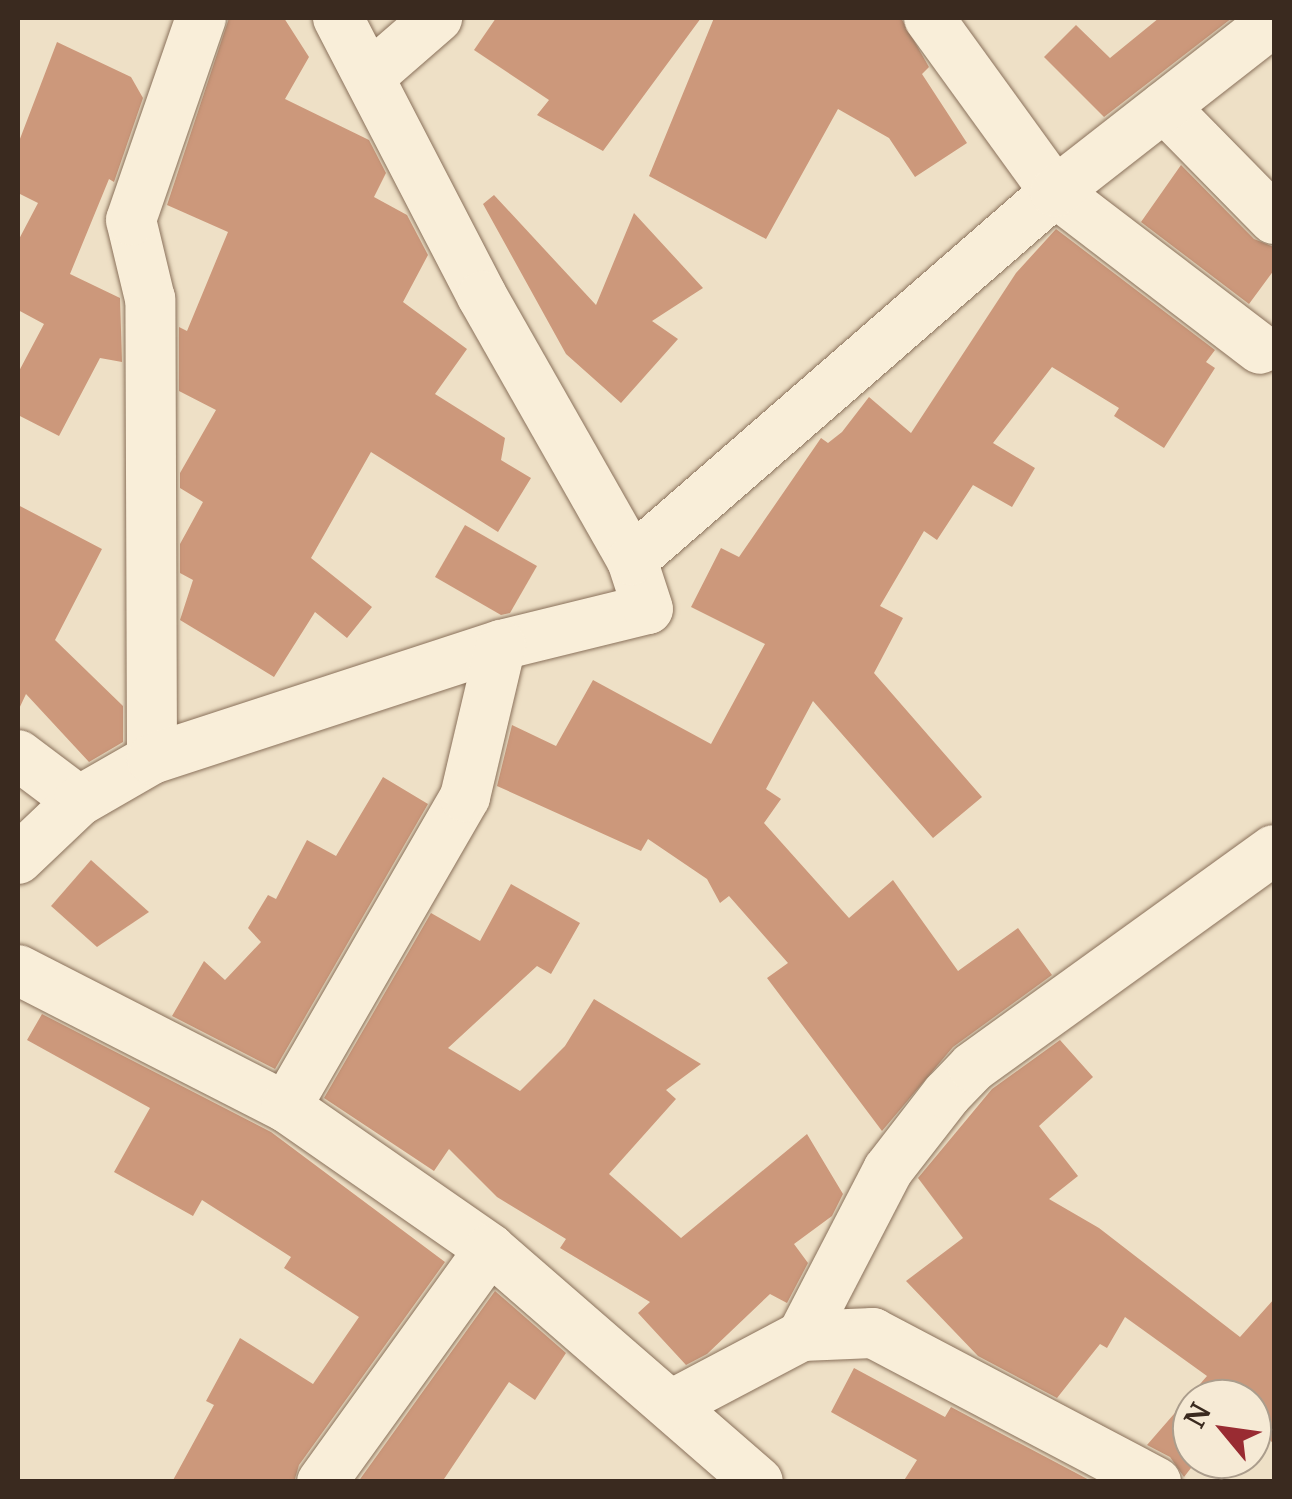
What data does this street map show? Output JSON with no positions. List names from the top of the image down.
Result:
{
  "north": "top left"
}
